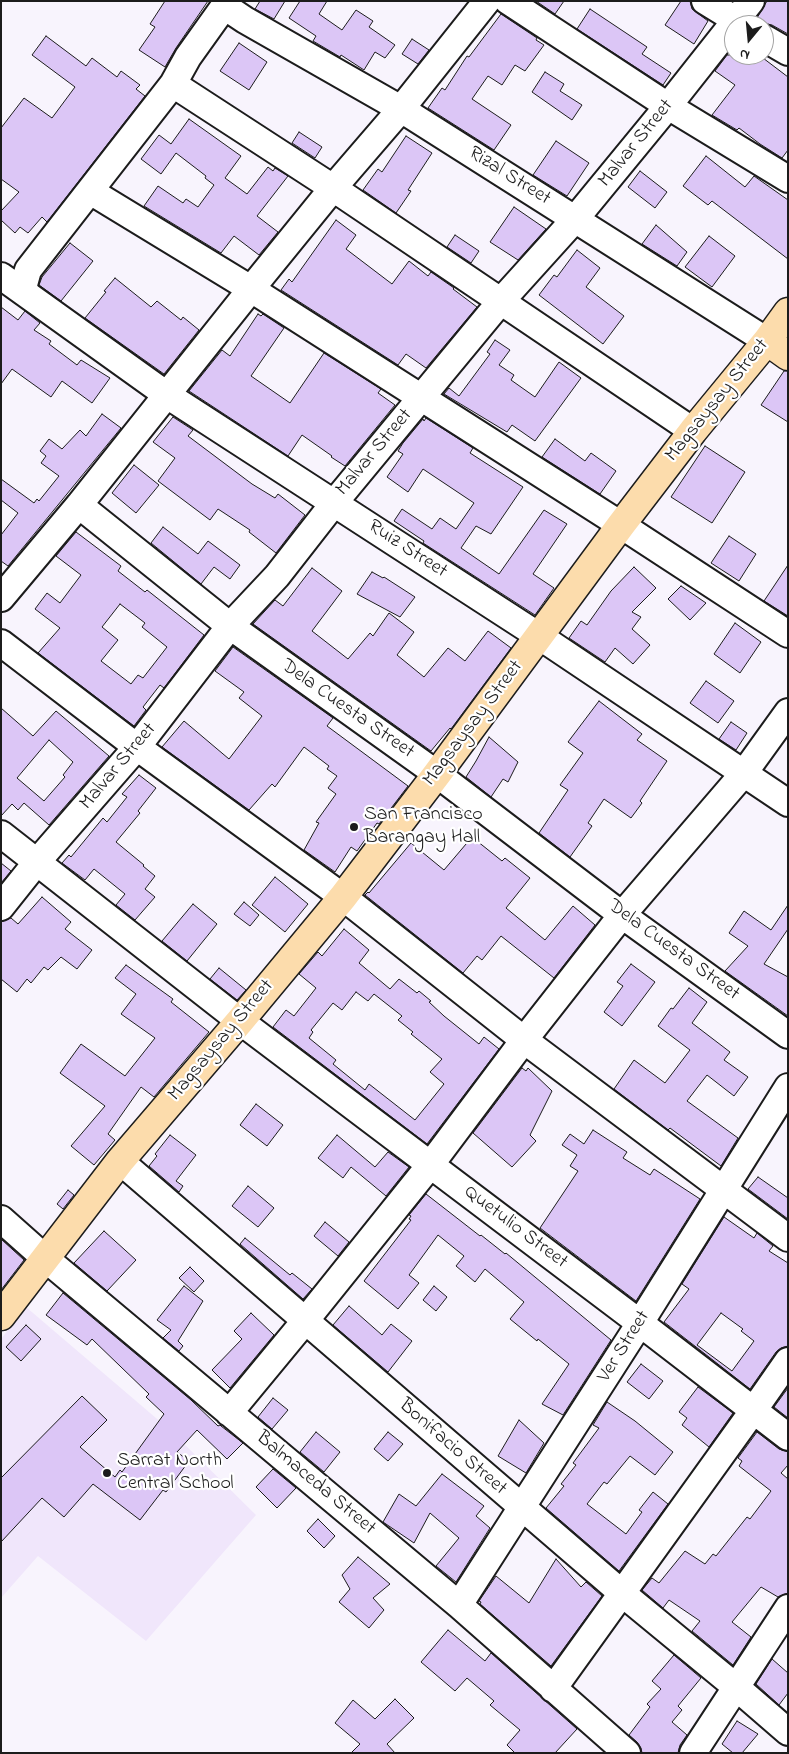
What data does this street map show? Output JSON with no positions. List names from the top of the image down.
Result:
{
  "streets": {
    "main road": ["Magsaysay Street"],
    "street": [
      "Malvar Street",
      "Rizal Street",
      "Ruiz Street",
      "Dela Cuesta Street",
      "Quetulio Street",
      "Ver Street",
      "Bonifacio Street",
      "Balmaceda Street"
    ]
  },
  "crossings": [
    ["Malvar Street", "Rizal Street"],
    ["Malvar Street", "Ruiz Street"],
    ["Malvar Street", "Dela Cuesta Street"],
    ["Malvar Street", "Quetulio Street"],
    ["Rizal Street", "Magsaysay Street"],
    ["Magsaysay Street", "Ruiz Street"],
    ["Magsaysay Street", "Dela Cuesta Street"],
    ["Magsaysay Street", "Quetulio Street"],
    ["Magsaysay Street", "Bonifacio Street"],
    ["Magsaysay Street", "Balmaceda Street"],
    ["Quetulio Street", "Ver Street"],
    ["Ver Street", "Bonifacio Street"],
    ["Ver Street", "Balmaceda Street"]
  ],
  "places": ["San Francisco Barangay Hall", "Sarrat North Central School"],
  "north": "bottom"
}
